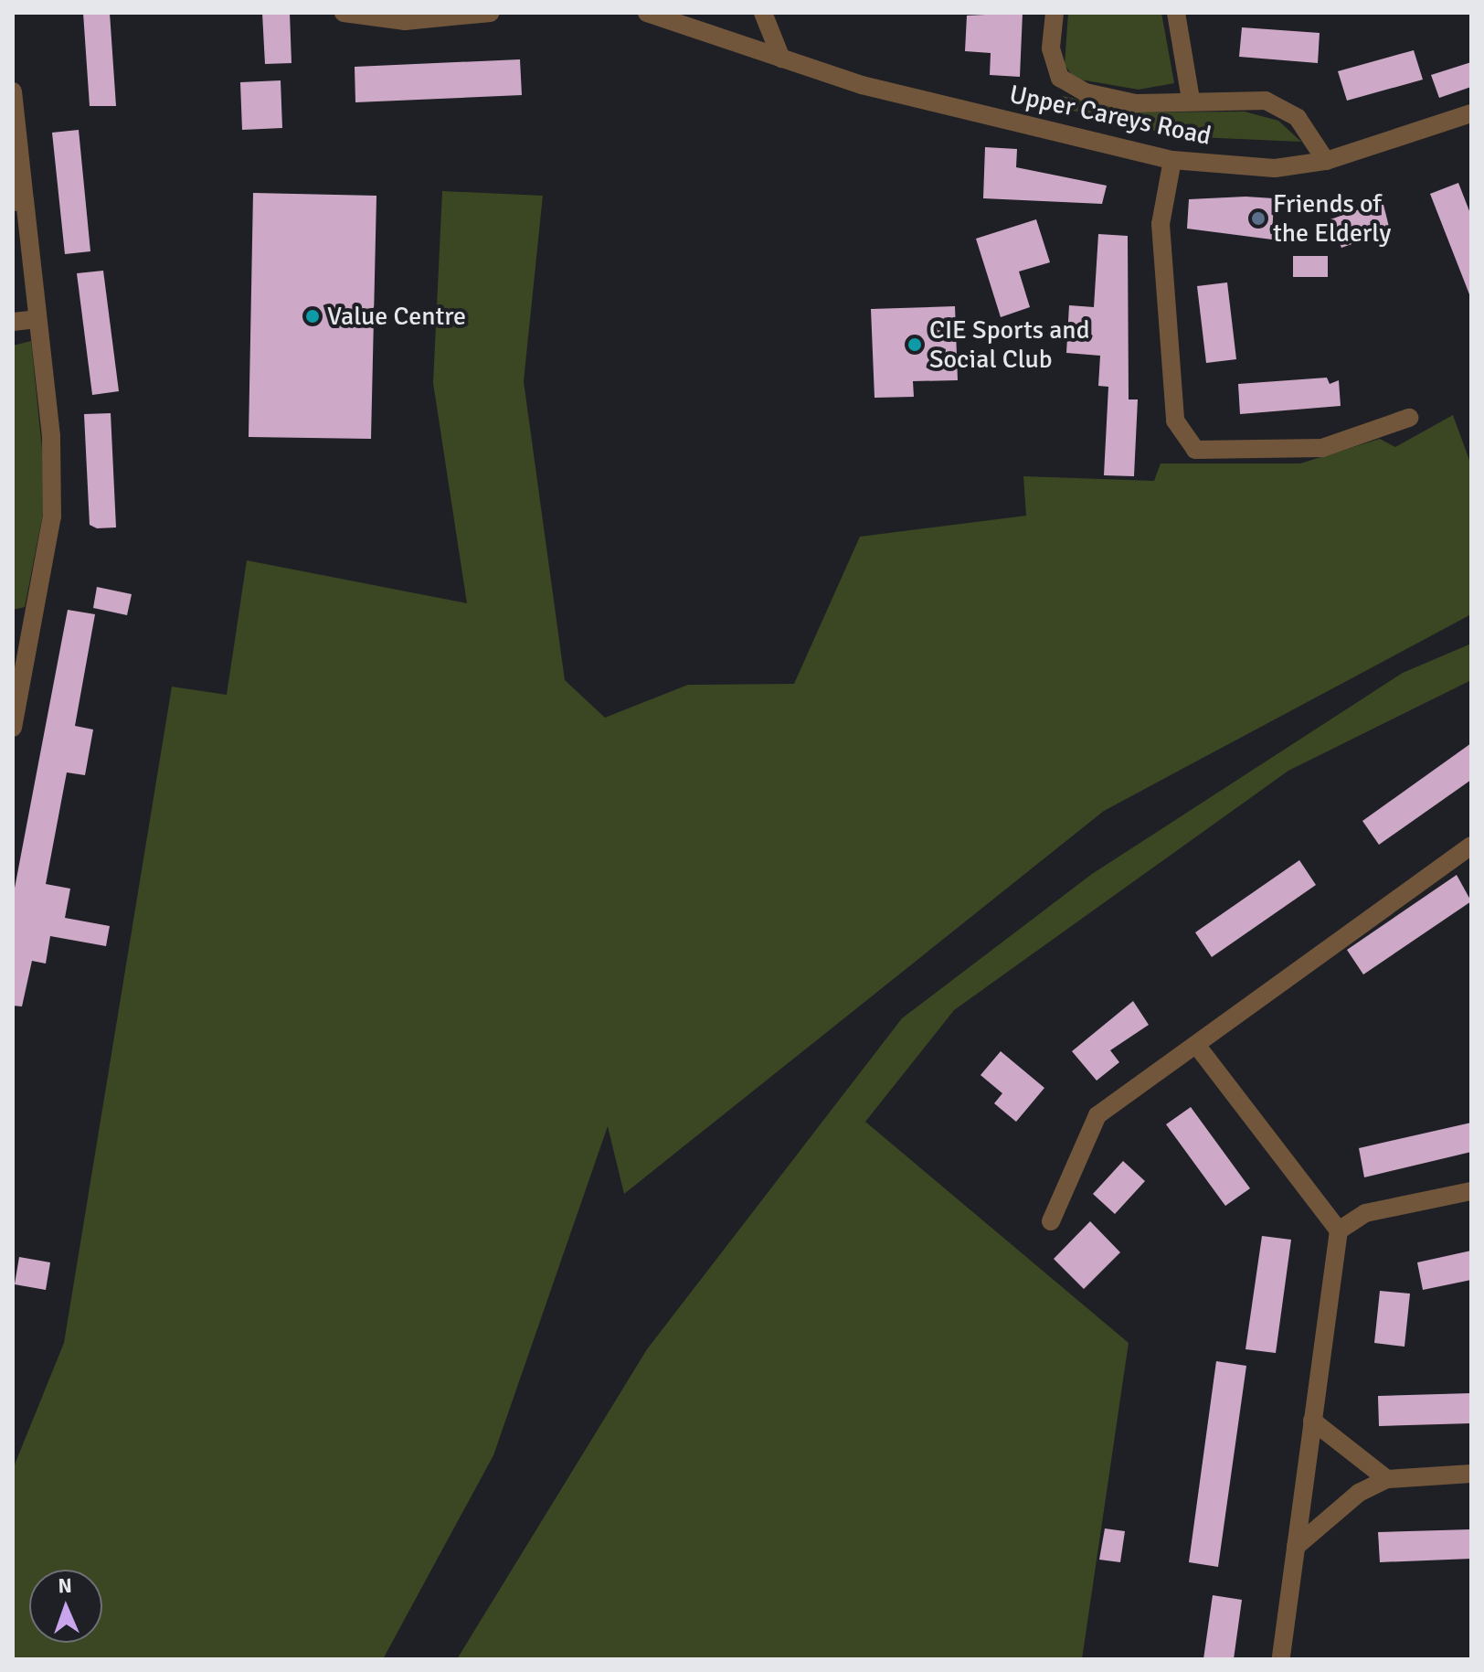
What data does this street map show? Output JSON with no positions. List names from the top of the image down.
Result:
{
  "streets": {
    "street": ["Upper Careys Road"]
  },
  "places": ["Friends of the Elderly", "Value Centre", "CIE Sports and Social Club"],
  "north": "top"
}
